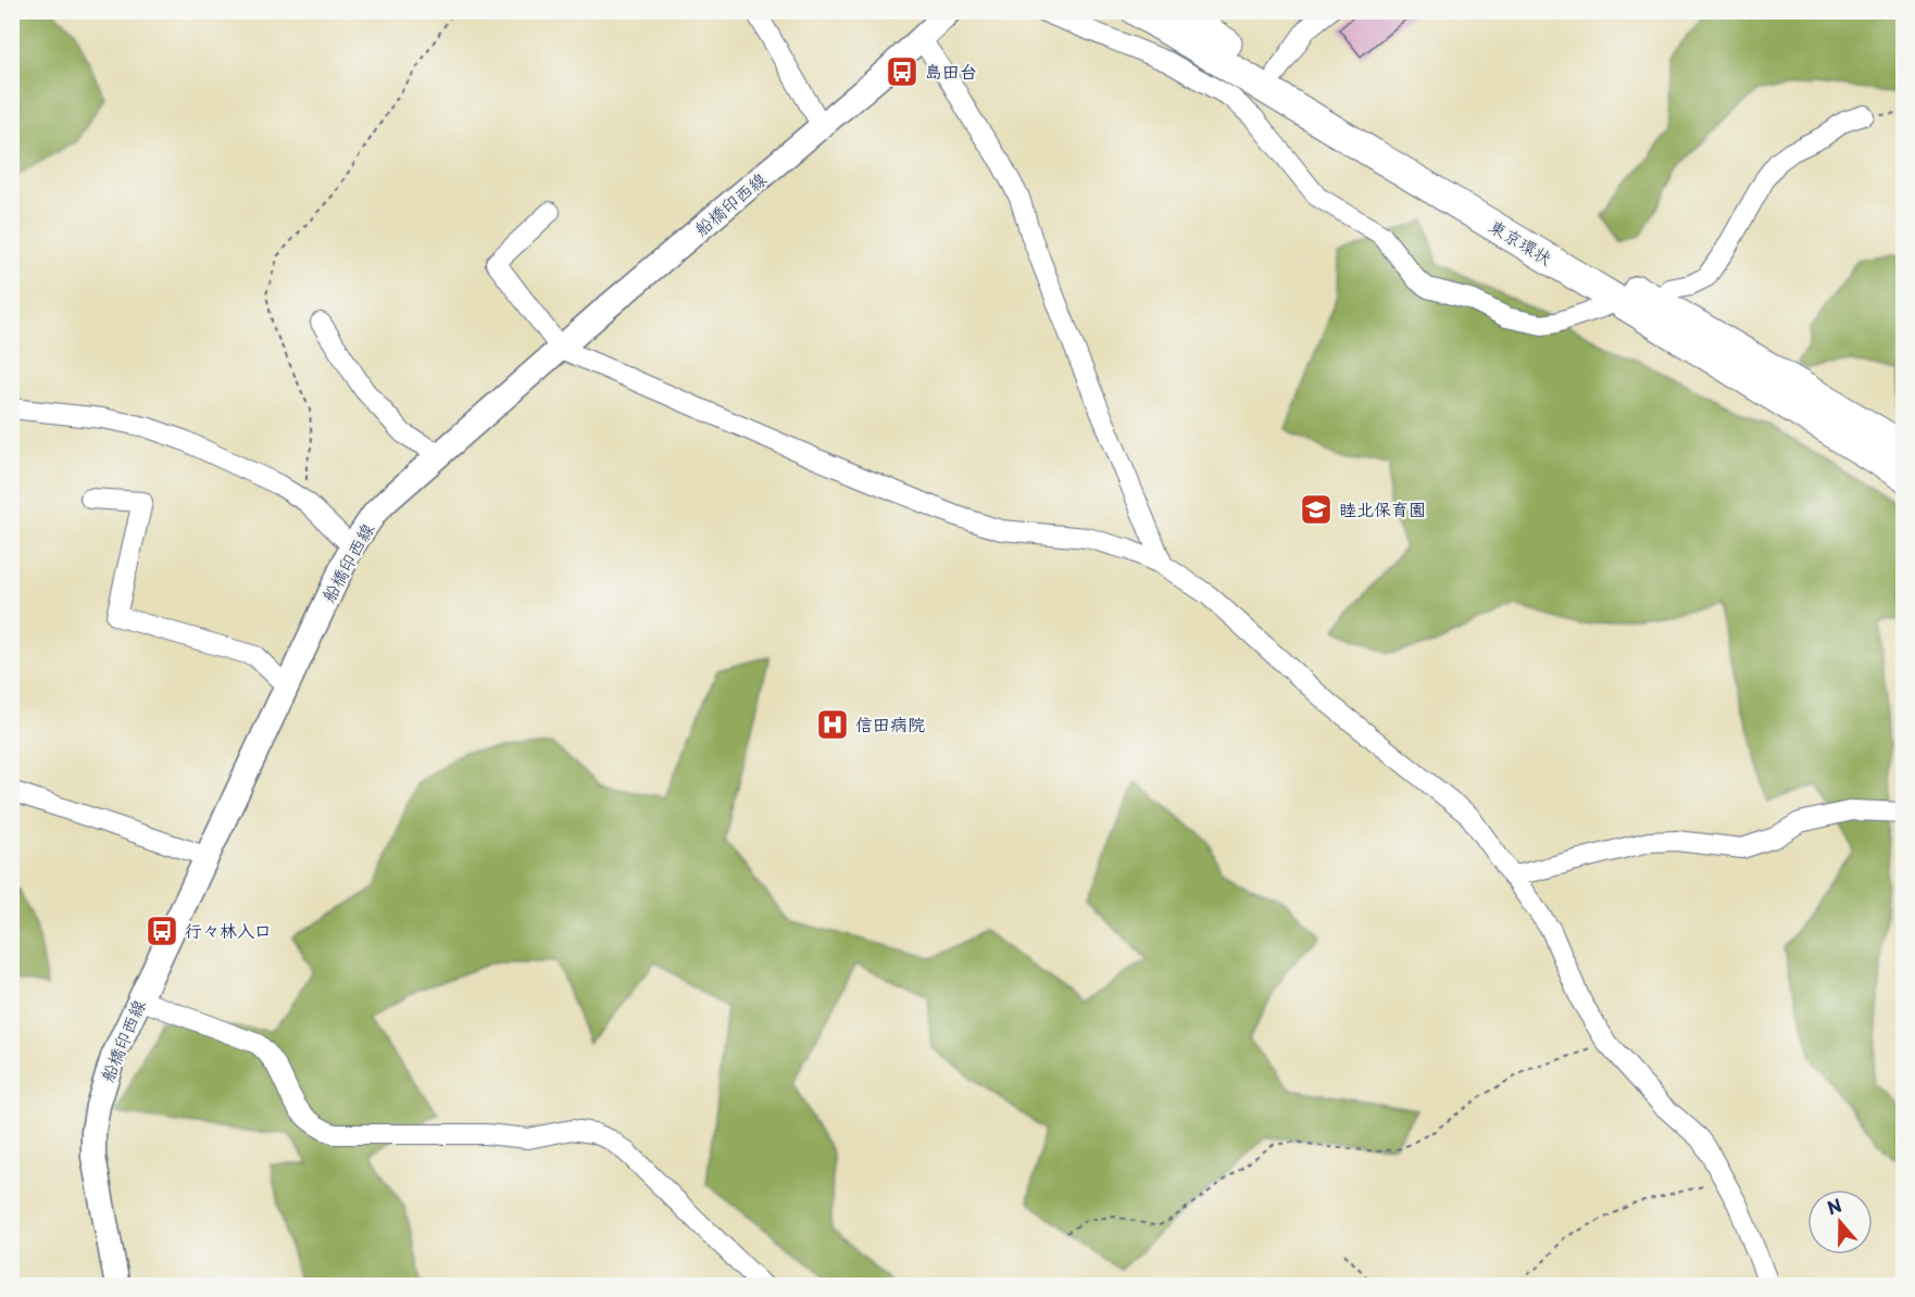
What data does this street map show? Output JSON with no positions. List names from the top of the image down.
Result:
{
  "streets": {
    "highway": ["東京環状"],
    "main road": ["船橋印西線"]
  },
  "places": {
    "bus stop": ["島田台", "行々林入口"],
    "school or university": ["睦北保育園"],
    "hospital": ["信田病院"]
  },
  "north": "top"
}
